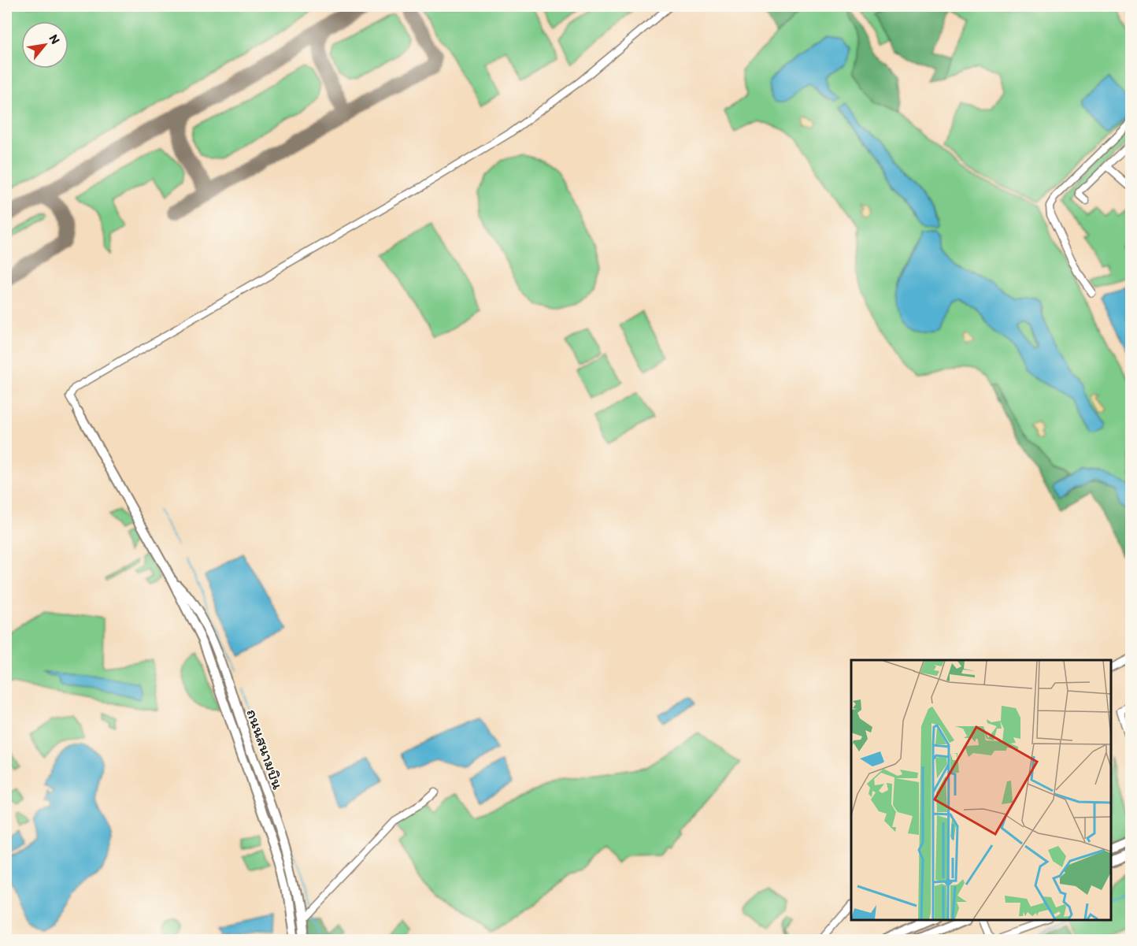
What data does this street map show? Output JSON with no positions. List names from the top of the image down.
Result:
{
  "streets": {
    "main road": ["ถนนสนามบิน"]
  },
  "north": "top right"
}
